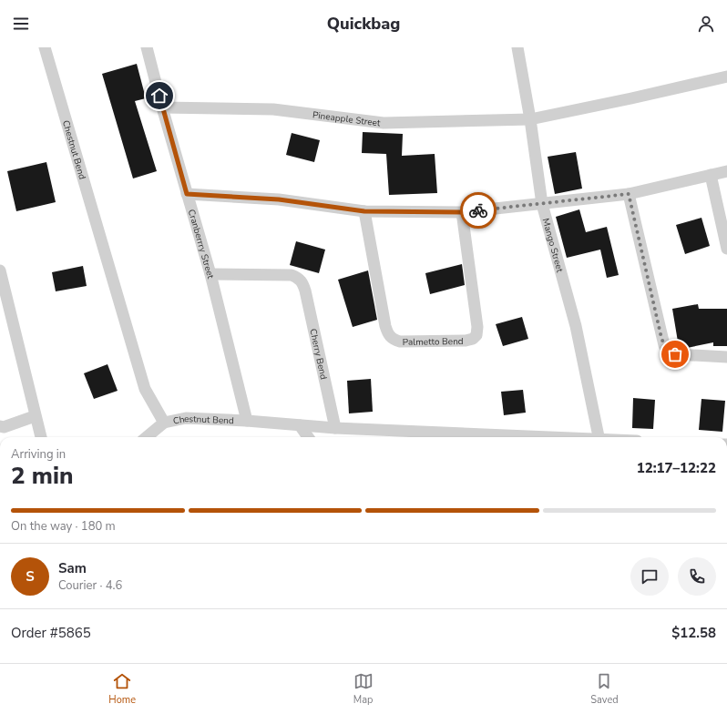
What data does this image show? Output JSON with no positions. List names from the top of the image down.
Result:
{
  "streets": {
    "street": [
      "Pineapple Street",
      "Chestnut Bend",
      "Cranberrry Street",
      "Mango Street",
      "Palmetto Bend",
      "Cherry Bend"
    ]
  },
  "crossings": [
    ["Pineapple Street", "Cranberrry Street"],
    ["Pineapple Street", "Mango Street"],
    ["Chestnut Bend", "Cranberrry Street"],
    ["Chestnut Bend", "Cherry Bend"],
    ["Cranberrry Street", "Cherry Bend"]
  ],
  "page": {
    "header": "Quickbag",
    "heading": ["2 min", "Arriving in", "12:17–12:22"],
    "panel": [
      "Sam",
      "Courier · 4.6",
      "Order #5865",
      "$12.58"
    ],
    "bar": "On the way · 180 m",
    "round": "S",
    "tabs": ["Home", "Map", "Saved"]
  }
}
